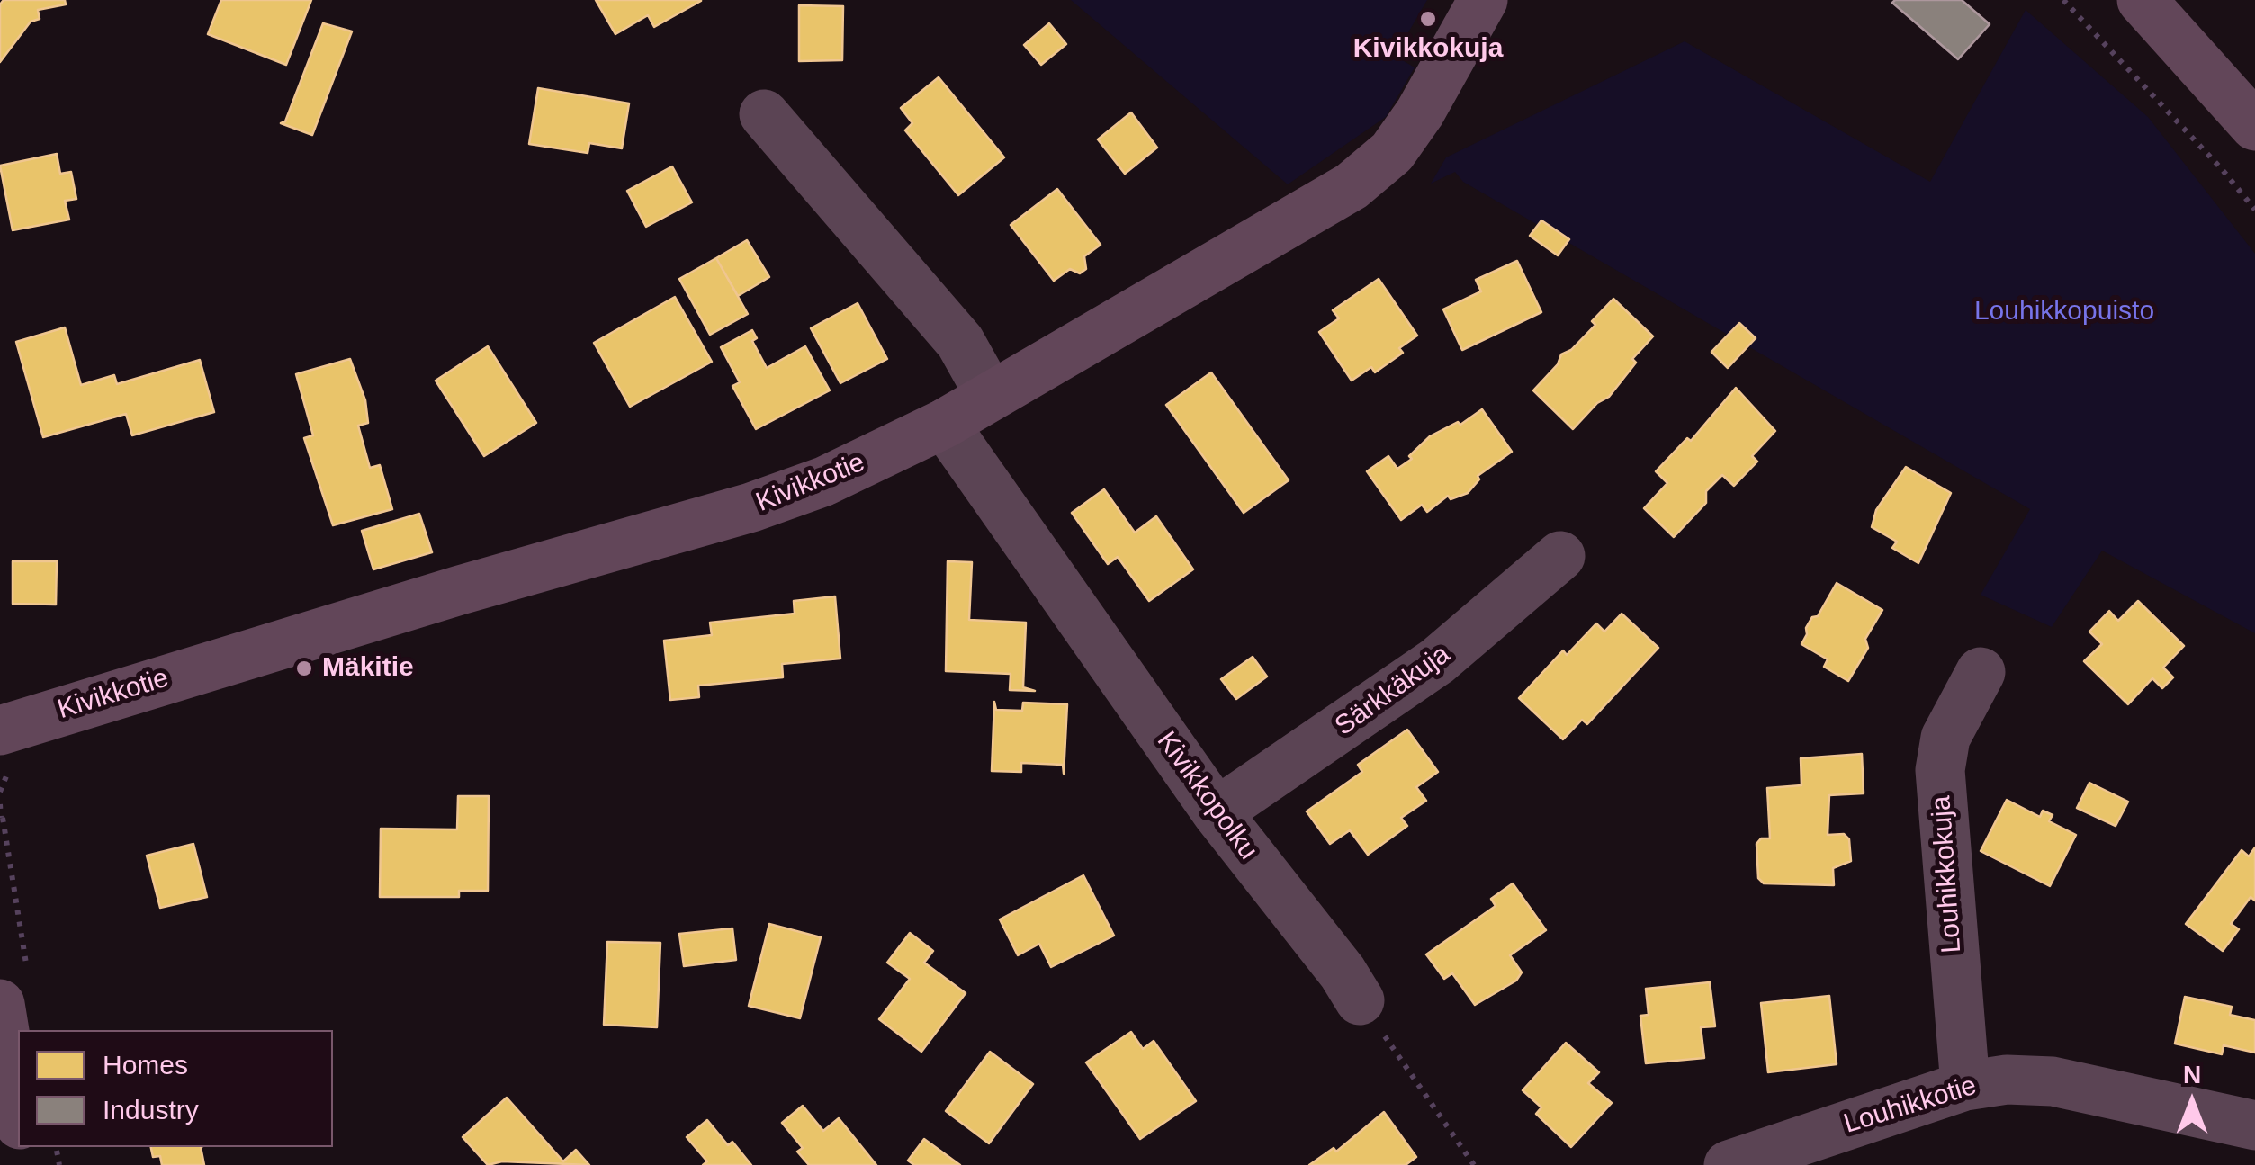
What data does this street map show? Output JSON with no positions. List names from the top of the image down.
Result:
{
  "streets": {
    "street": [
      "Kivikkotie",
      "Särkkäkuja",
      "Kivikkopolku",
      "Louhikkokuja",
      "Louhikkotie"
    ]
  },
  "crossings": [
    ["Kivikkotie", "Kivikkopolku"],
    ["Särkkäkuja", "Kivikkopolku"],
    ["Louhikkokuja", "Louhikkotie"]
  ],
  "parks": ["Louhikkopuisto"],
  "places": ["Kivikkokuja", "Mäkitie"],
  "legend": ["Homes", "Industry"],
  "north": "top"
}
